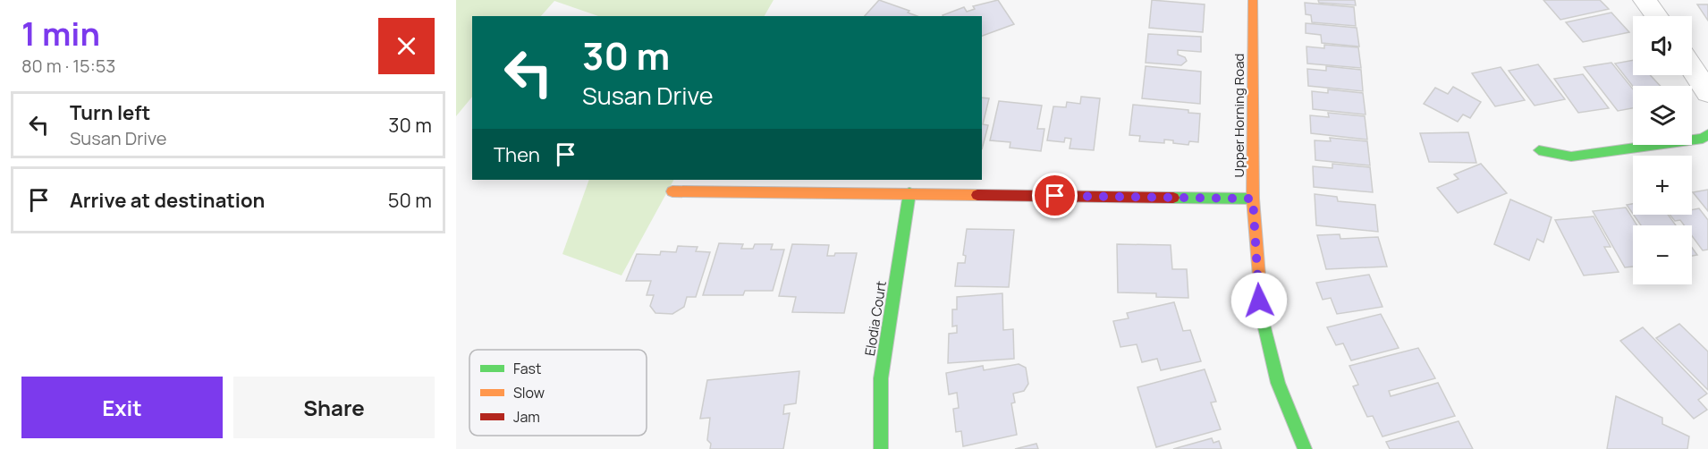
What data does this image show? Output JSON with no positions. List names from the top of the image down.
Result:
{
  "streets": {
    "street": ["Upper Horning Road", "Elodia Court"]
  },
  "legend": ["Fast", "Slow", "Jam"],
  "page": {
    "heading": ["1 min", "80 m · 15:53"],
    "map_buttons": ["+", "−"],
    "turn": ["30 m", "Susan Drive"],
    "list": [
      {
        "name": "Turn left",
        "note": "Susan Drive",
        "value": "30 m"
      },
      {
        "name": "Arrive at destination",
        "value": "50 m"
      }
    ],
    "then": "Then",
    "buttons": ["Exit", "Share"]
  }
}
